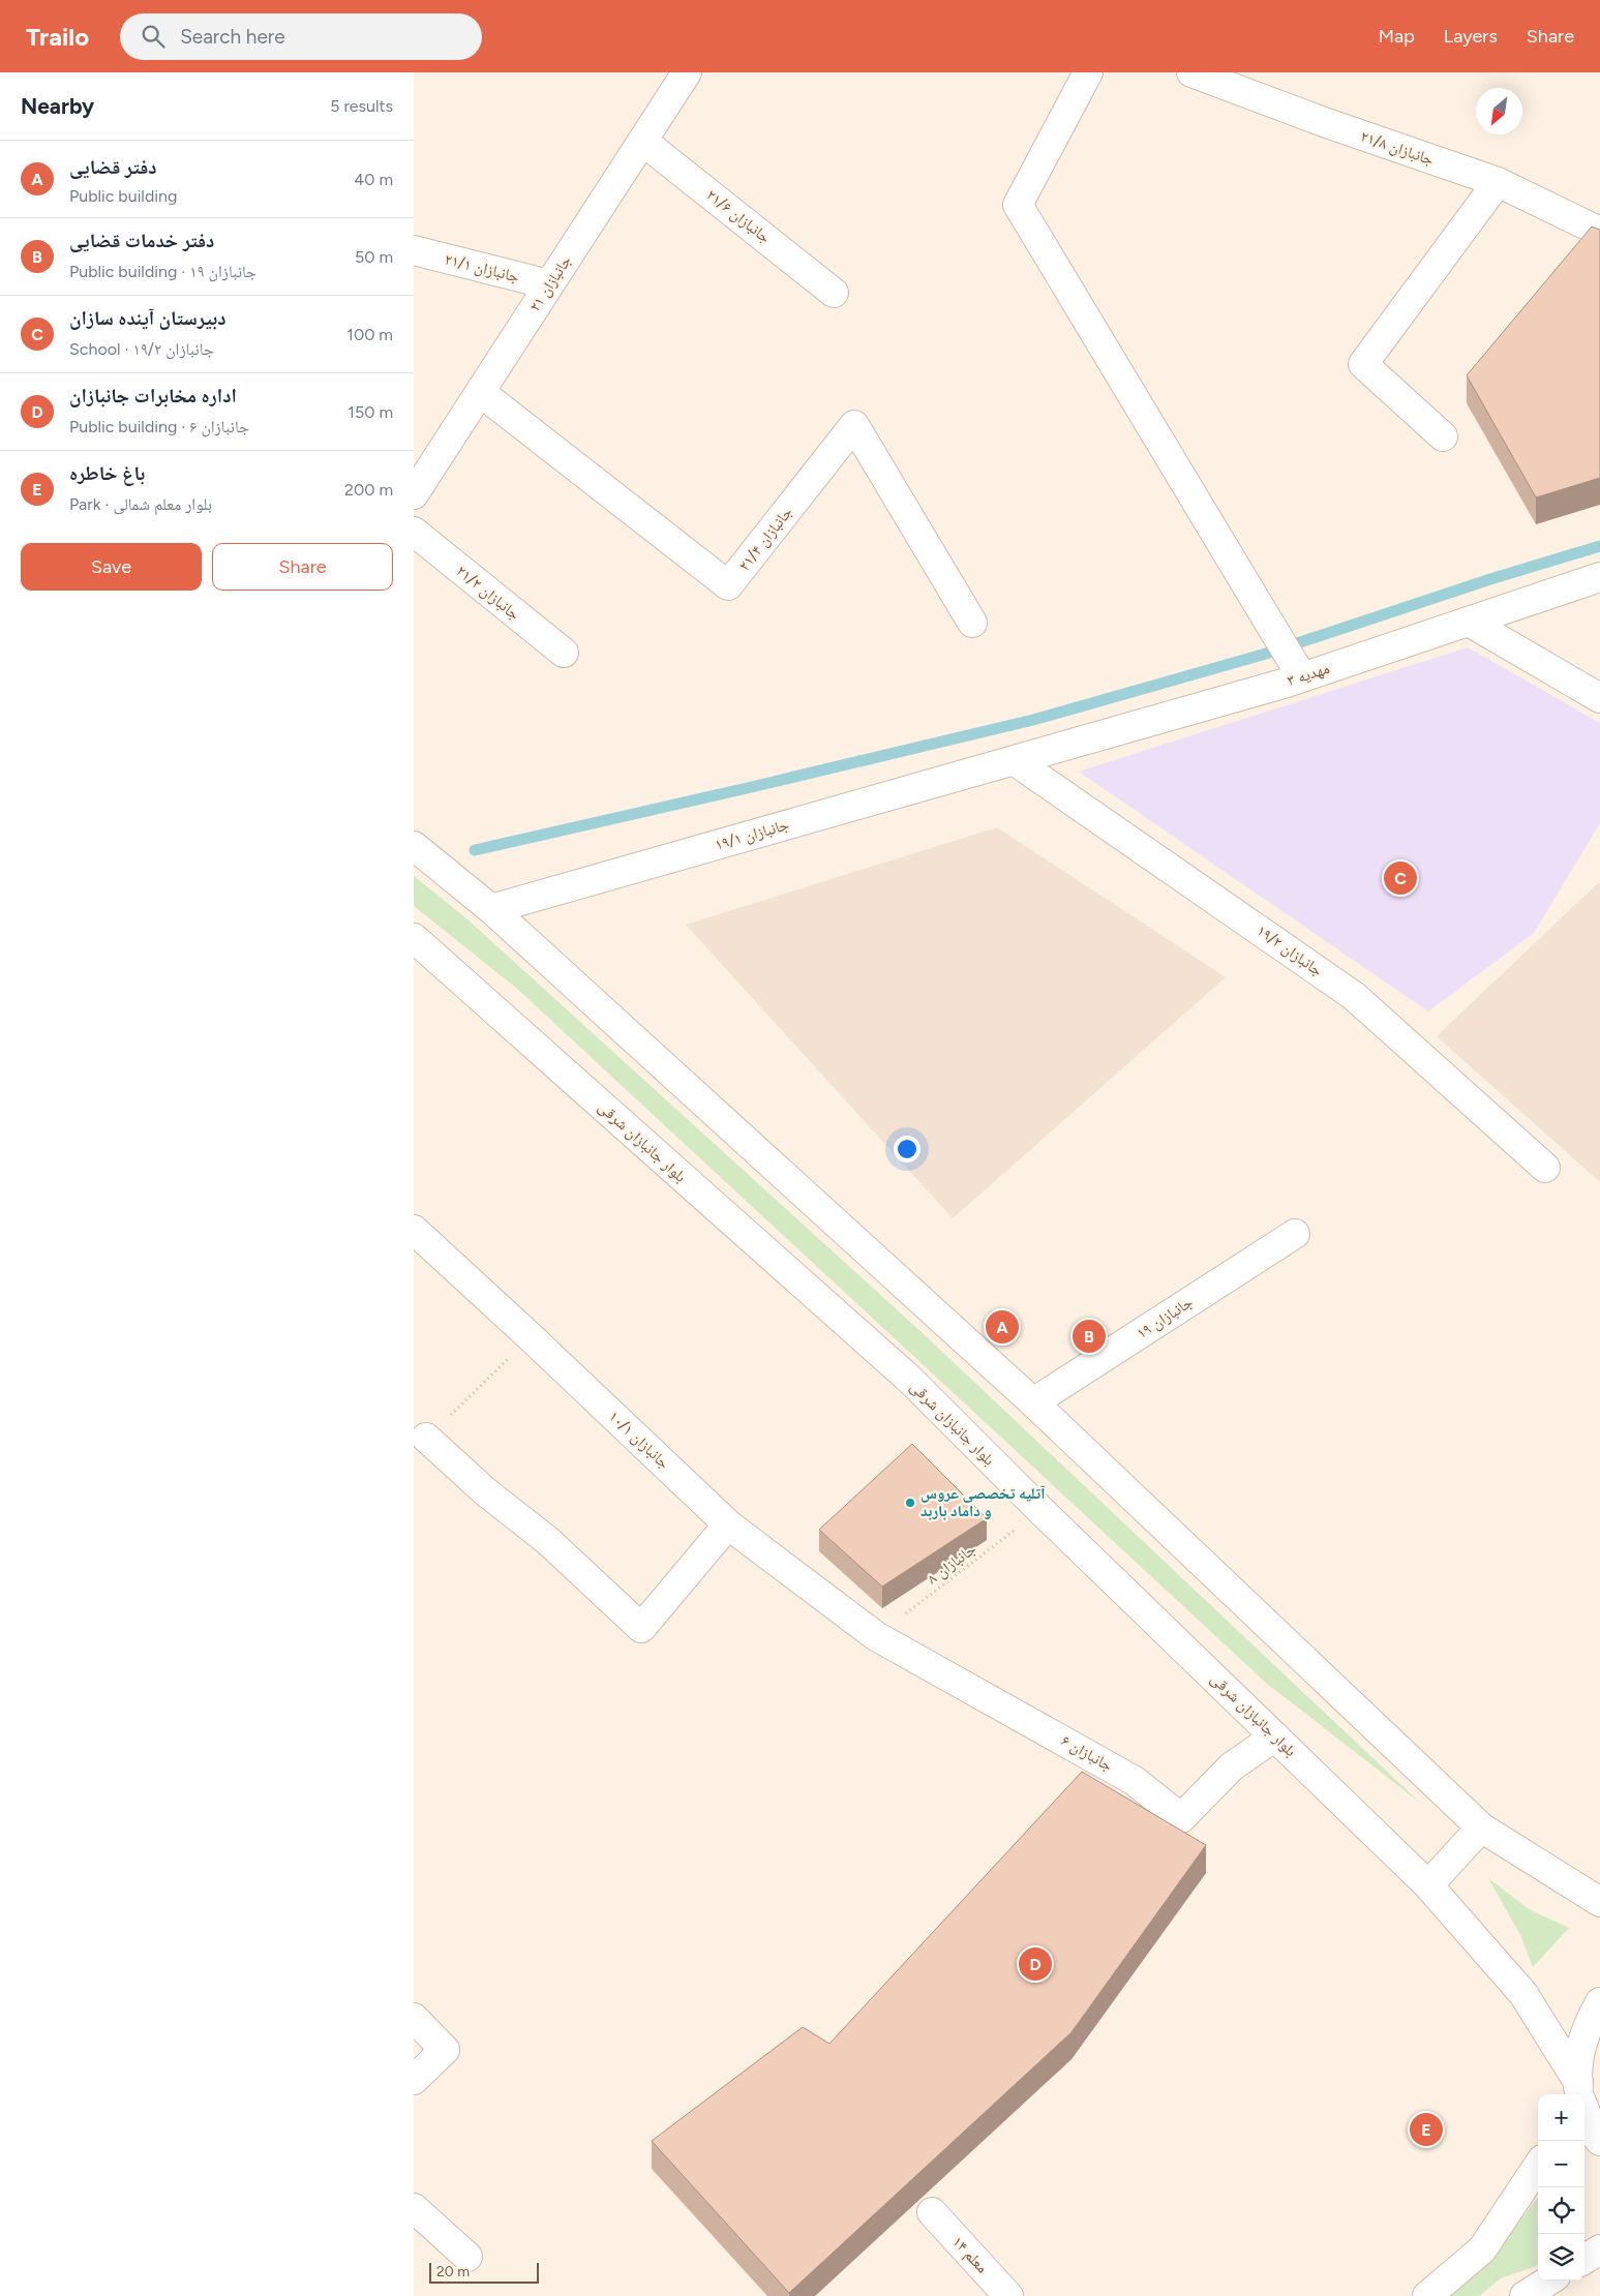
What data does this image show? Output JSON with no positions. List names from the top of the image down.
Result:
{
  "streets": {
    "street": [
      "جانبازان ۲۱/۸",
      "جانبازان ۲۱/۶",
      "جانبازان ۲۱/۱",
      "جانبازان ۲۱",
      "جانبازان ۲۱/۴",
      "جانبازان ۲۱/۲",
      "مهدیه ۳",
      "جانبازان ۱۹/۱",
      "جانبازان ۱۹/۲",
      "بلوار جانبازان شرقی",
      "جانبازان ۱۹",
      "جانبازان ۱۰/۱",
      "جانبازان ۶",
      "معلم ۱۴"
    ],
    "path": ["جانبازان ۸"]
  },
  "crossings": [
    ["جانبازان ۲۱/۶", "جانبازان ۲۱"],
    ["جانبازان ۲۱/۱", "جانبازان ۲۱"],
    ["جانبازان ۲۱", "جانبازان ۲۱/۴"],
    ["مهدیه ۳", "جانبازان ۱۹/۱"],
    ["مهدیه ۳", "جانبازان ۱۹/۲"],
    ["جانبازان ۱۹/۱", "جانبازان ۱۹/۲"],
    ["بلوار جانبازان شرقی", "جانبازان ۸"],
    ["بلوار جانبازان شرقی", "جانبازان ۶"],
    ["جانبازان ۱۰/۱", "جانبازان ۸"],
    ["جانبازان ۱۰/۱", "جانبازان ۶"],
    ["جانبازان ۸", "جانبازان ۶"]
  ],
  "places": ["آتلیه تخصصی عروس و داماد باربد"],
  "scale_bar": "20 m",
  "north": "bottom left",
  "page": {
    "header": "Trailo",
    "search": "Search here",
    "nav": ["Map", "Layers", "Share"],
    "heading": ["Nearby", "5 results"],
    "list": [
      {
        "mark": "A",
        "name": "دفتر قضایی",
        "note": "Public building",
        "value": "40 m"
      },
      {
        "mark": "B",
        "name": "دفتر خدمات قضایی",
        "note": "Public building · جانبازان ۱۹",
        "value": "50 m"
      },
      {
        "mark": "C",
        "name": "دبیرستان آینده سازان",
        "note": "School · جانبازان ۱۹/۲",
        "value": "100 m"
      },
      {
        "mark": "D",
        "name": "اداره مخابرات جانبازان",
        "note": "Public building · جانبازان ۶",
        "value": "150 m"
      },
      {
        "mark": "E",
        "name": "باغ خاطره",
        "note": "Park · بلوار معلم شمالی",
        "value": "200 m"
      }
    ],
    "buttons": ["Save", "Share"],
    "pins": [
      "C",
      "A",
      "B",
      "D",
      "E"
    ],
    "map_buttons": ["+", "−"],
    "scale": "20 m"
  }
}
